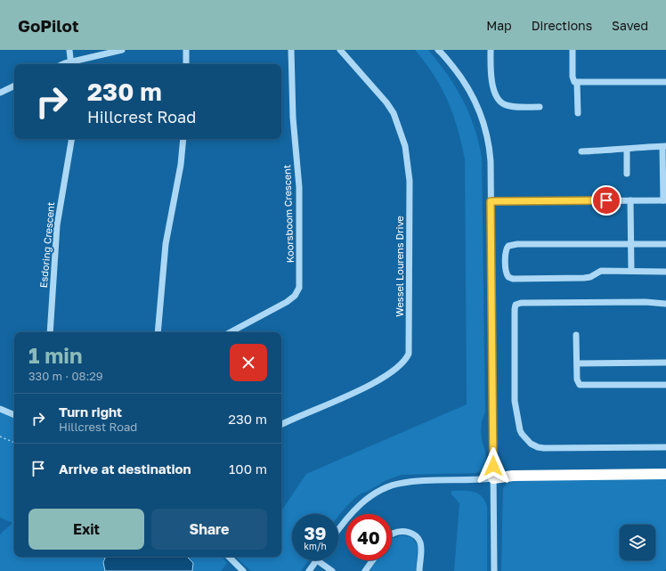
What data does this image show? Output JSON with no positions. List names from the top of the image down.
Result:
{
  "streets": {
    "street": ["Koorsboom Crescent", "Esdoring Crescent", "Wessel Lourens Drive"]
  },
  "page": {
    "header": "GoPilot",
    "nav": ["Map", "Directions", "Saved"],
    "turn": ["230 m", "Hillcrest Road"],
    "heading": ["1 min", "330 m · 08:29"],
    "list": [
      {
        "name": "Turn right",
        "note": "Hillcrest Road",
        "value": "230 m"
      },
      {
        "name": "Arrive at destination",
        "value": "100 m"
      }
    ],
    "buttons": ["Exit", "Share"],
    "speed": "39 km/h",
    "limit": "40"
  }
}
